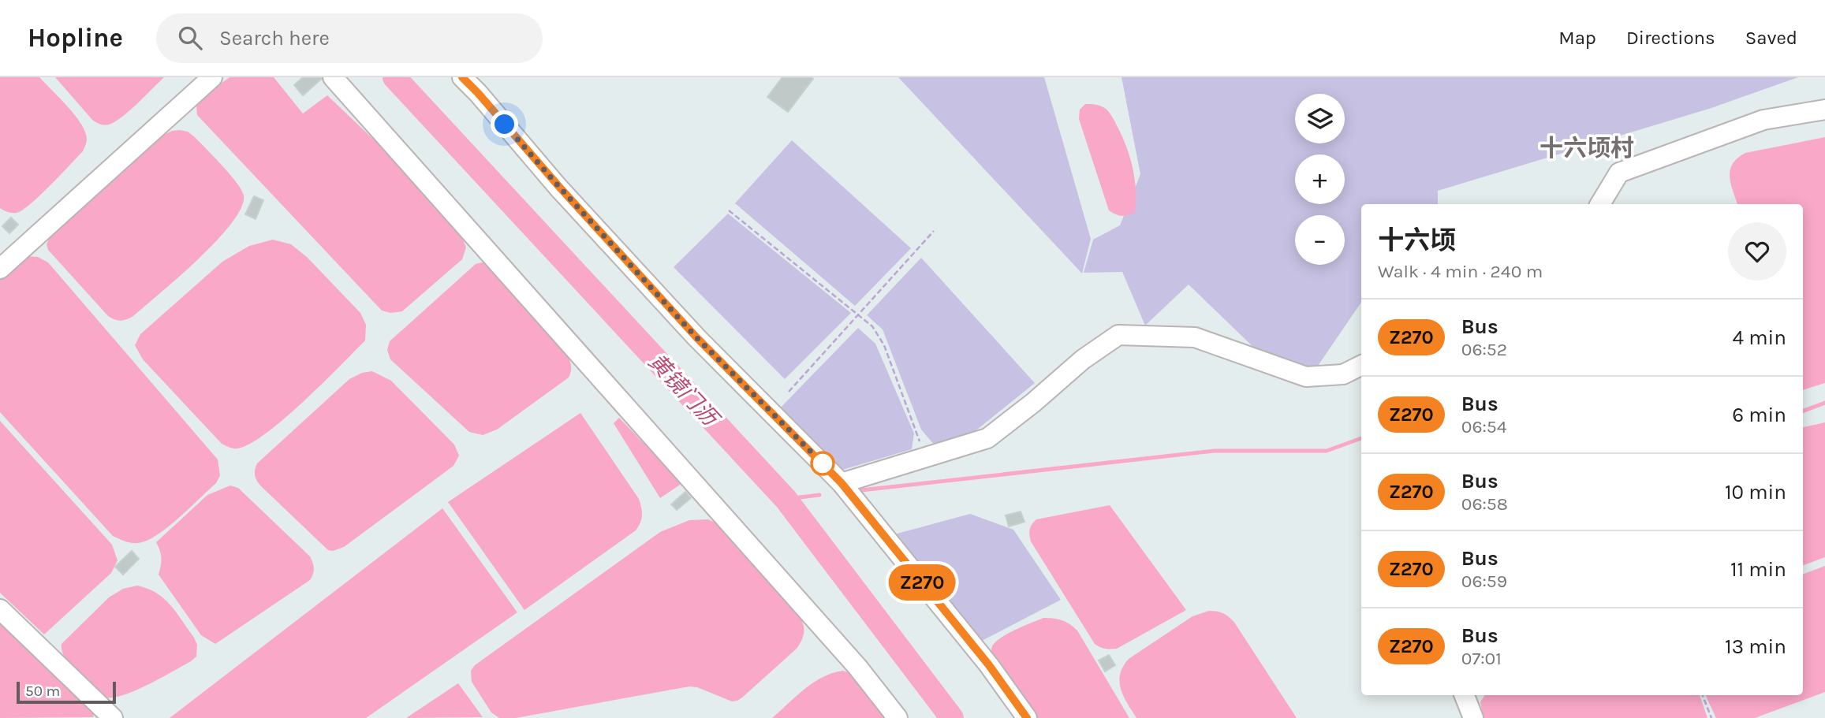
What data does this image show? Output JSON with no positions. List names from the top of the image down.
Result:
{
  "districts": ["十六顷村"],
  "water": ["黄镜门沥"],
  "lines": ["bus line Z270"],
  "scale_bar": "50 m",
  "page": {
    "header": "Hopline",
    "search": "Search here",
    "nav": ["Map", "Directions", "Saved"],
    "on_map": "Z270",
    "map_buttons": ["+", "−"],
    "heading": ["十六顷", "Walk · 4 min · 240 m"],
    "list": [
      {
        "mark": "Z270",
        "name": "Bus",
        "note": "06:52",
        "value": "4 min"
      },
      {
        "mark": "Z270",
        "name": "Bus",
        "note": "06:54",
        "value": "6 min"
      },
      {
        "mark": "Z270",
        "name": "Bus",
        "note": "06:58",
        "value": "10 min"
      },
      {
        "mark": "Z270",
        "name": "Bus",
        "note": "06:59",
        "value": "11 min"
      },
      {
        "mark": "Z270",
        "name": "Bus",
        "note": "07:01",
        "value": "13 min"
      }
    ],
    "scale": "50 m"
  }
}
